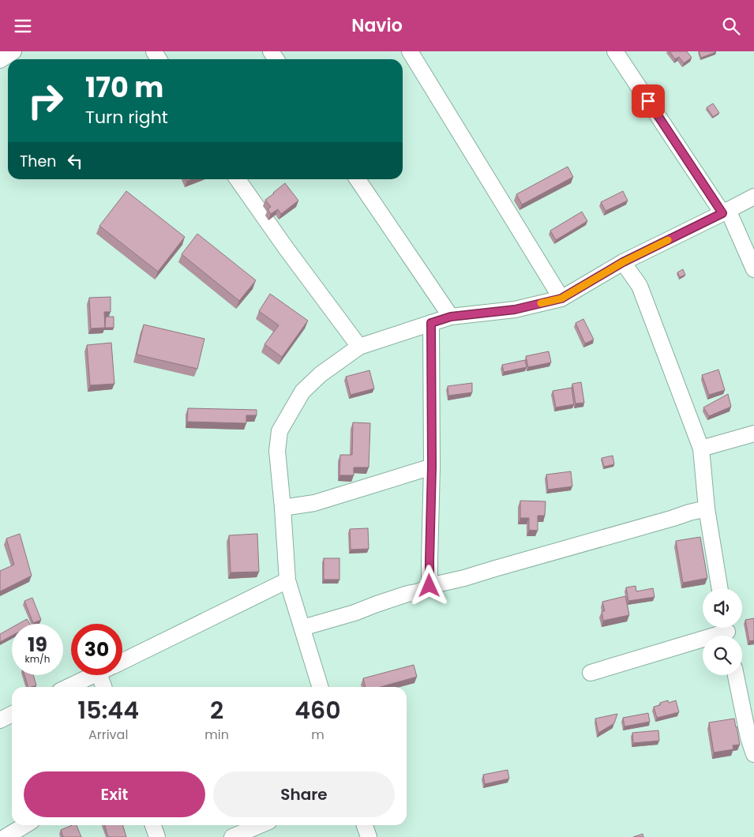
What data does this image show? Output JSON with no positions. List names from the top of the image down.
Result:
{
  "page": {
    "header": "Navio",
    "turn": ["170 m", "Turn right"],
    "then": "Then",
    "speed": "19 km/h",
    "limit": "30",
    "eta": [
      "15:44",
      "Arrival",
      "2",
      "min",
      "460",
      "m"
    ],
    "buttons": ["Exit", "Share"]
  }
}
